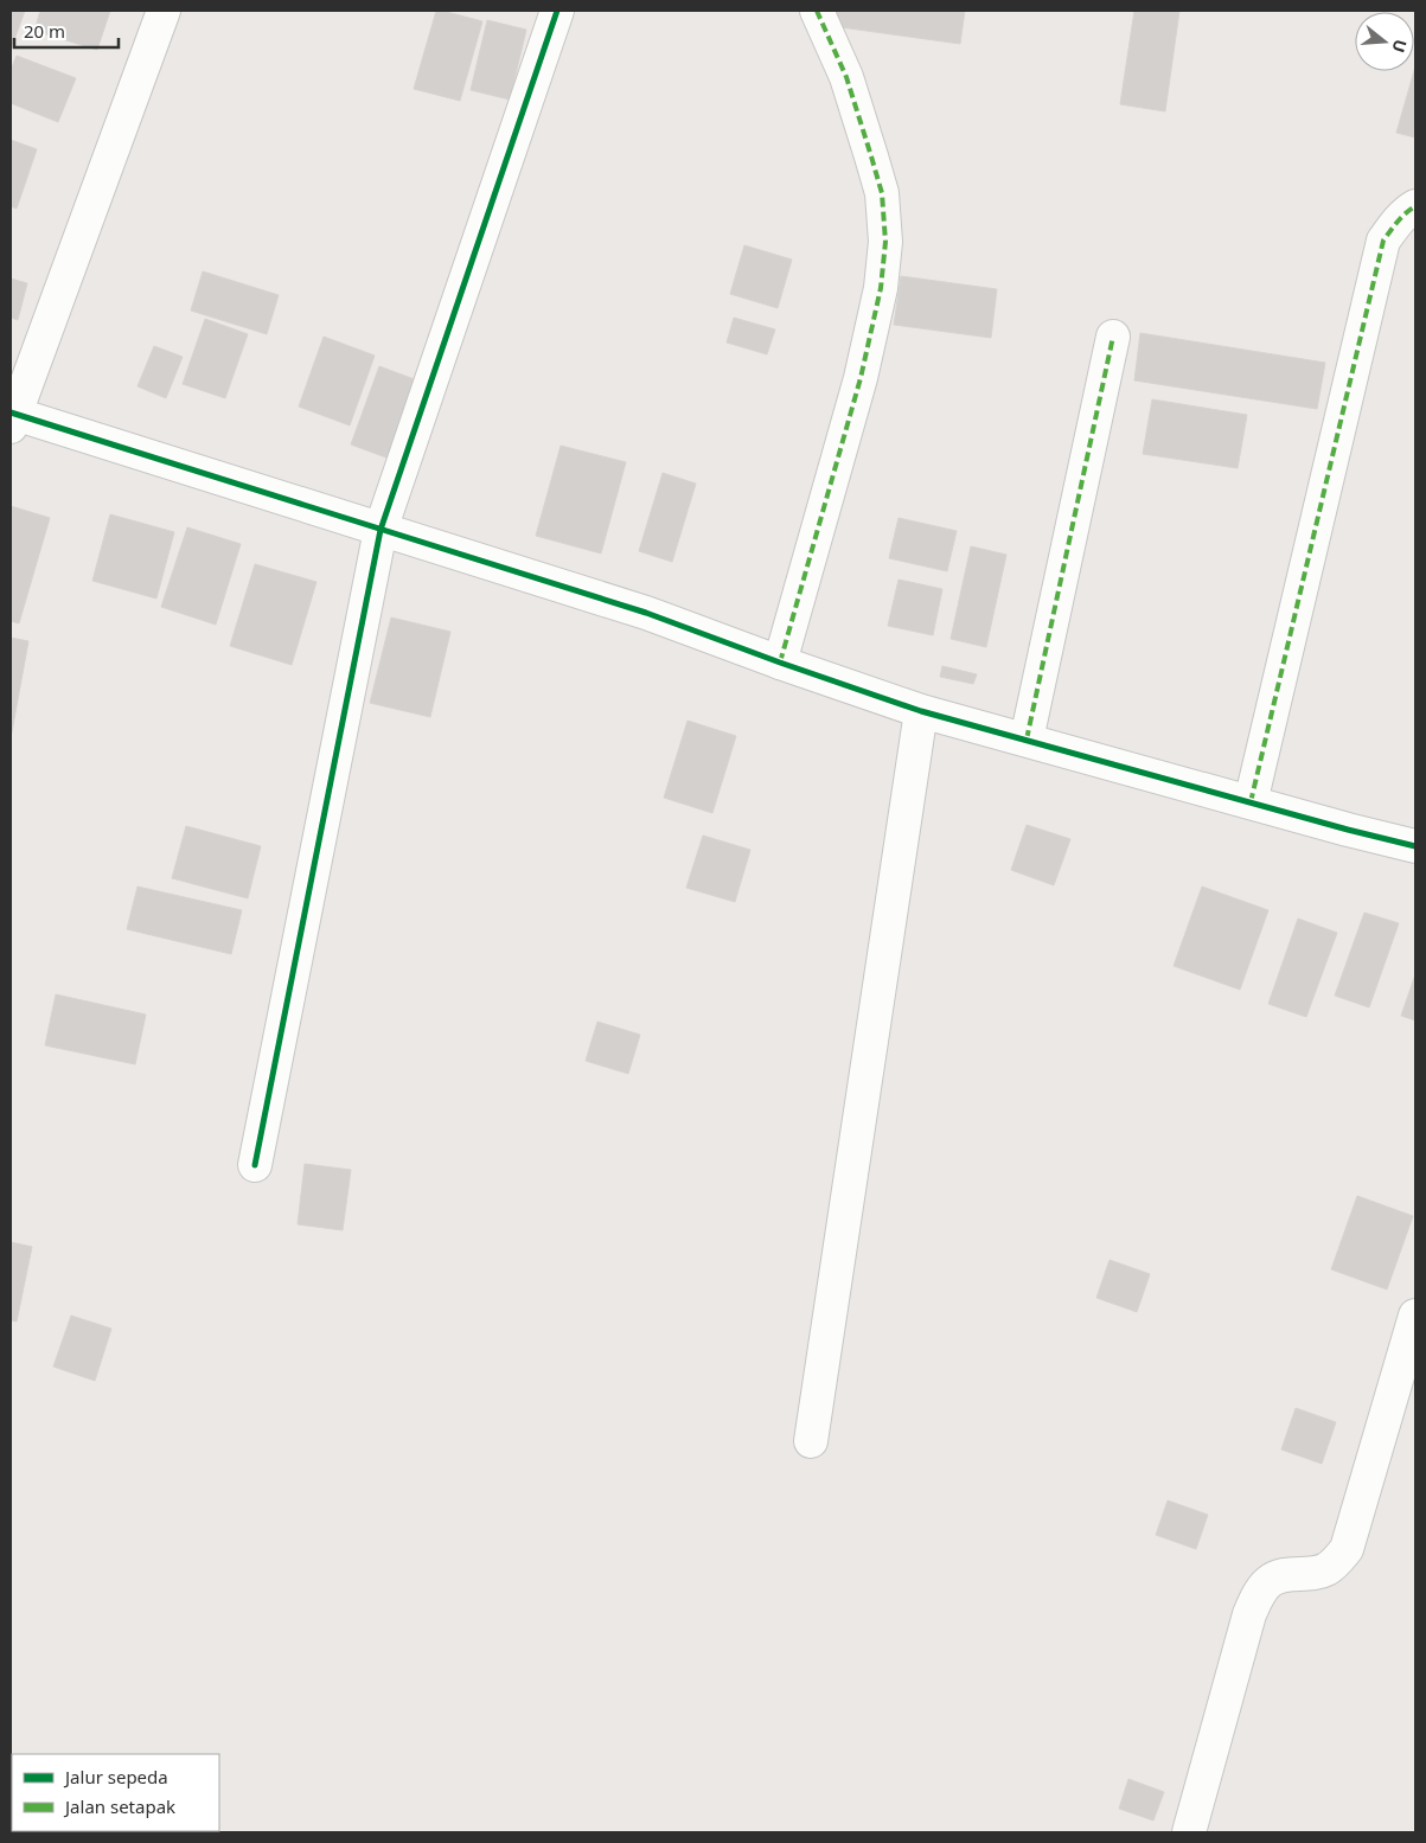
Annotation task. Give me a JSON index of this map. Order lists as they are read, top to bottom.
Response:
{
  "legend": ["Jalur sepeda", "Jalan setapak"],
  "scale_bar": "20 m",
  "north": "right"
}
